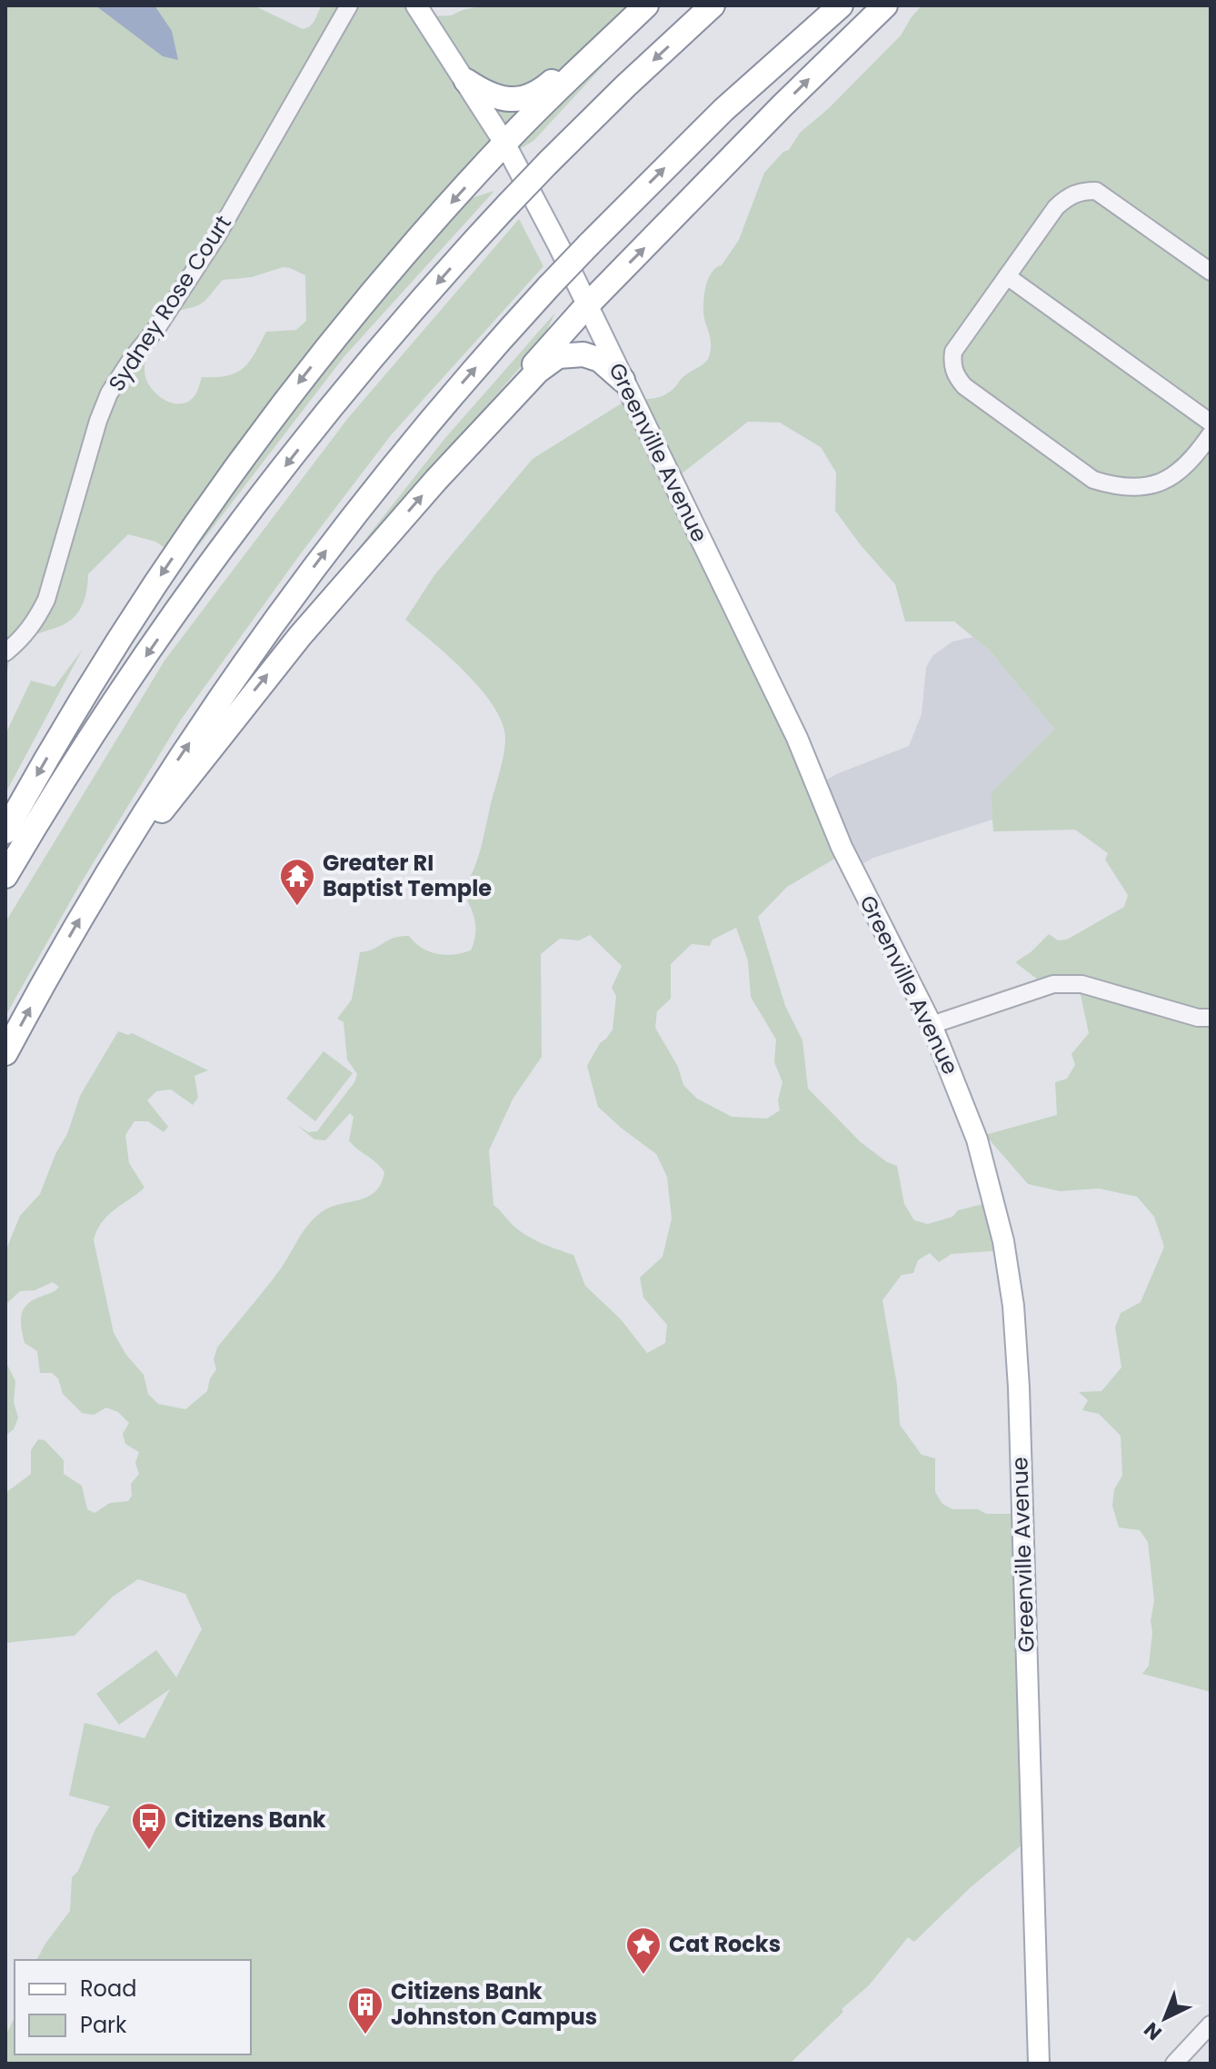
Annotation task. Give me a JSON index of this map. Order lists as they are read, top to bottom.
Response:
{
  "streets": {
    "main road": ["Greenville Avenue"],
    "street": ["Sydney Rose Court"]
  },
  "places": {
    "temple": ["Greater RI Baptist Temple"],
    "bus stop": ["Citizens Bank"],
    "place": ["Cat Rocks"],
    "building": ["Citizens Bank Johnston Campus"]
  },
  "legend": ["Road", "Park"],
  "north": "bottom left"
}
